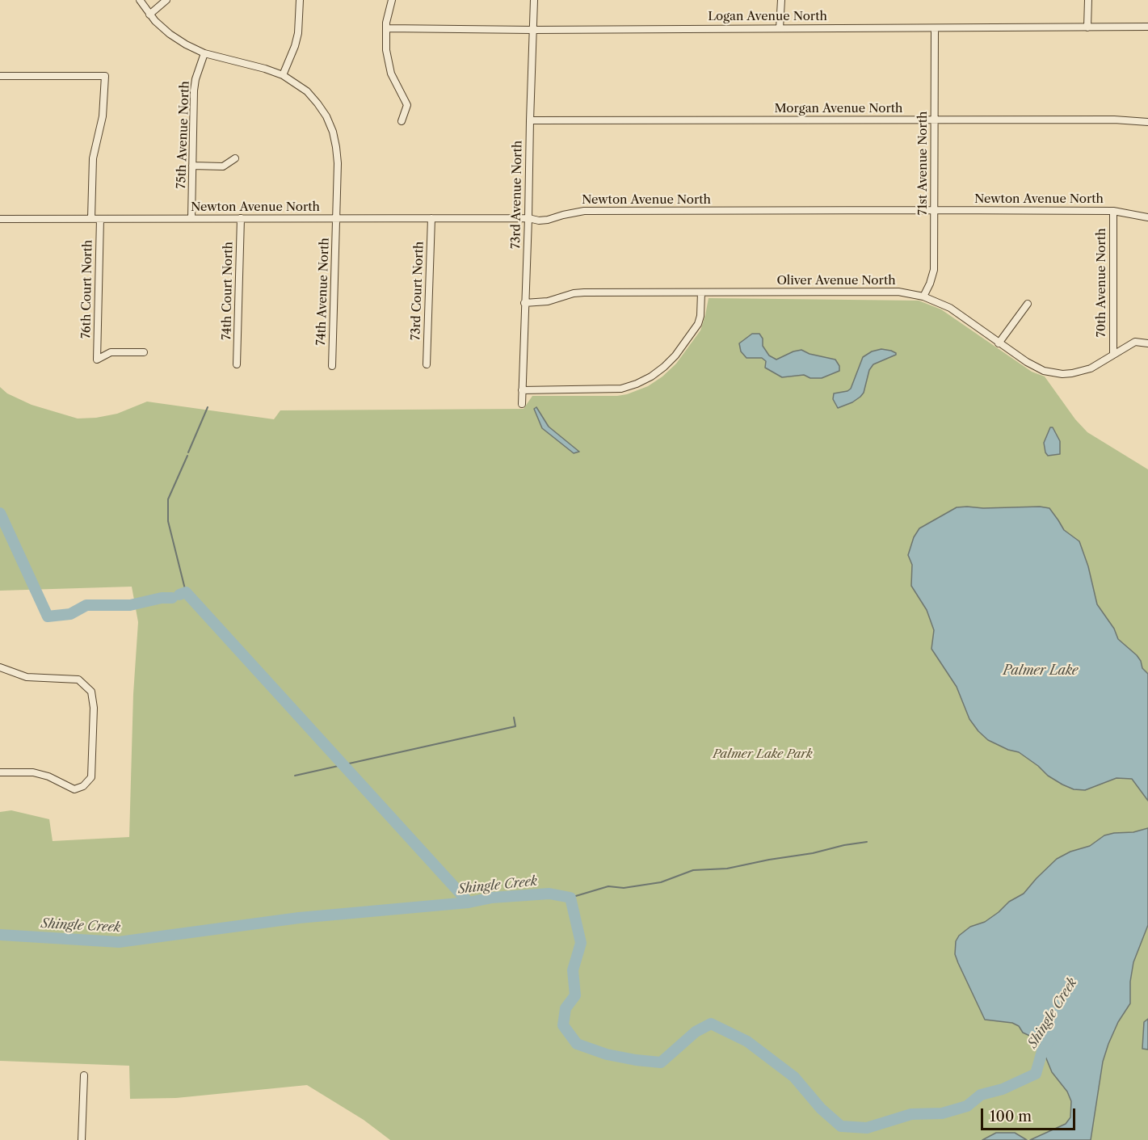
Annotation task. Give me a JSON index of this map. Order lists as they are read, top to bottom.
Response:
{
  "streets": {
    "street": [
      "Logan Avenue North",
      "Morgan Avenue North",
      "75th Avenue North",
      "71st Avenue North",
      "73rd Avenue North",
      "Newton Avenue North",
      "Oliver Avenue North",
      "70th Avenue North",
      "76th Court North",
      "74th Court North",
      "73rd Court North",
      "74th Avenue North"
    ]
  },
  "crossings": [
    ["Logan Avenue North", "71st Avenue North"],
    ["Logan Avenue North", "73rd Avenue North"],
    ["Morgan Avenue North", "71st Avenue North"],
    ["Morgan Avenue North", "73rd Avenue North"],
    ["75th Avenue North", "Newton Avenue North"],
    ["75th Avenue North", "74th Avenue North"],
    ["71st Avenue North", "Newton Avenue North"],
    ["71st Avenue North", "Oliver Avenue North"],
    ["73rd Avenue North", "Newton Avenue North"],
    ["73rd Avenue North", "Oliver Avenue North"],
    ["Newton Avenue North", "70th Avenue North"],
    ["Newton Avenue North", "76th Court North"],
    ["Newton Avenue North", "74th Court North"],
    ["Newton Avenue North", "73rd Court North"],
    ["Newton Avenue North", "74th Avenue North"],
    ["Oliver Avenue North", "70th Avenue North"]
  ],
  "water": ["Palmer Lake", "Shingle Creek"],
  "parks": ["Palmer Lake Park"],
  "scale_bar": "100 m"
}
